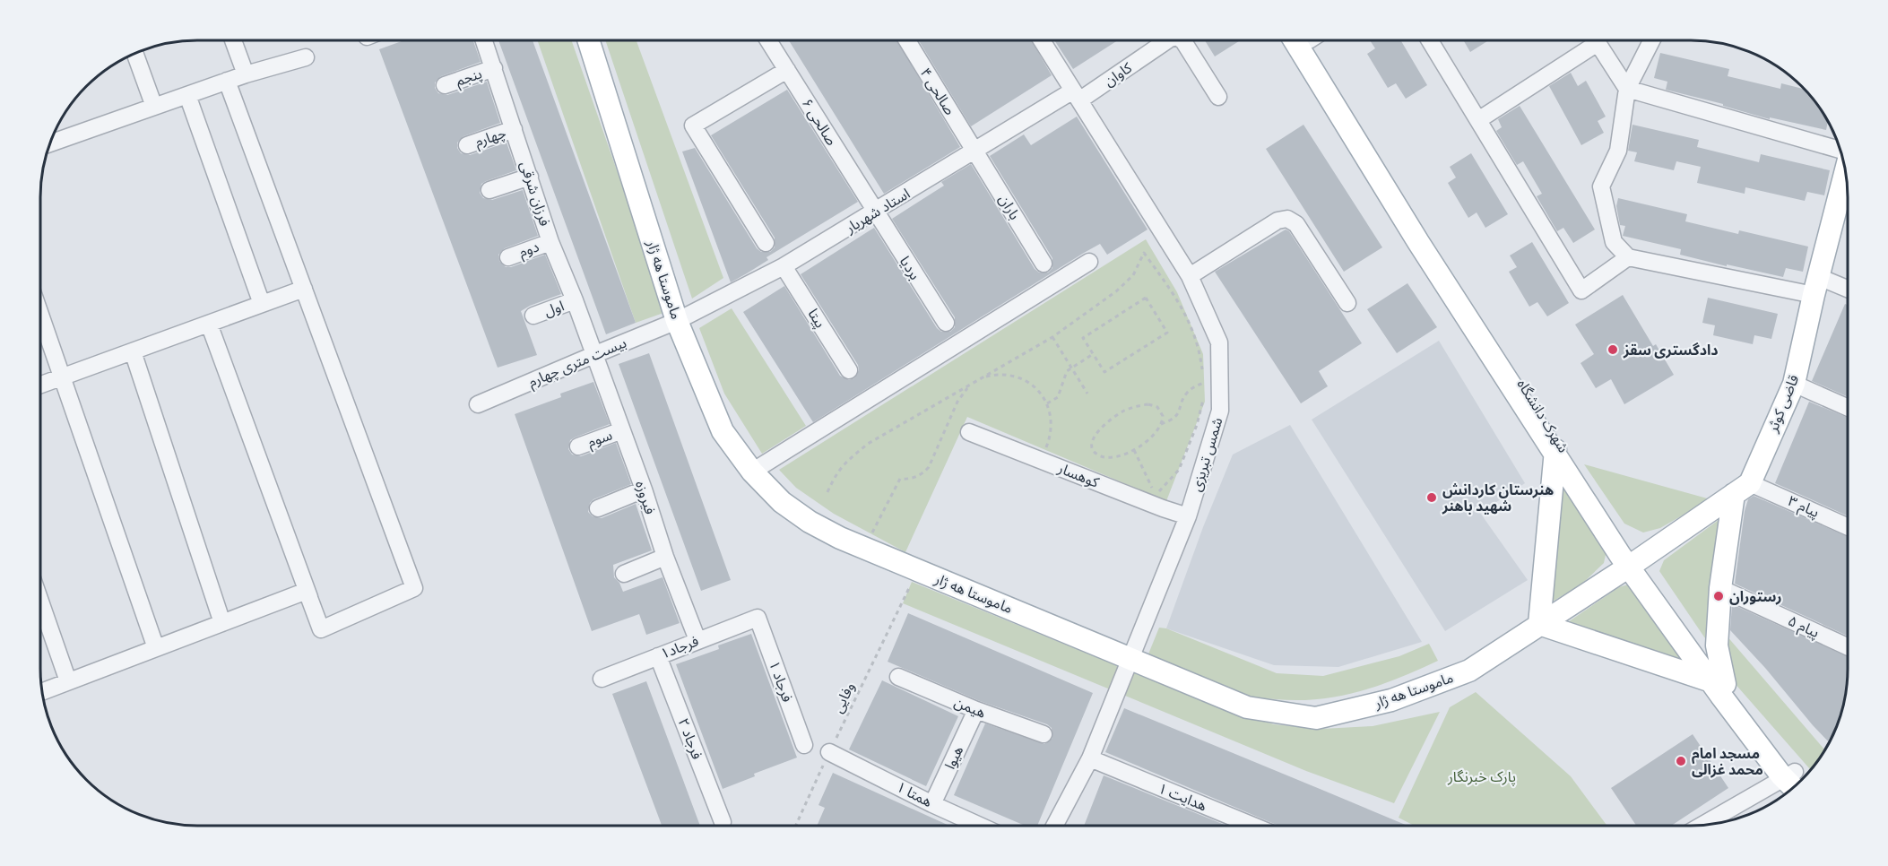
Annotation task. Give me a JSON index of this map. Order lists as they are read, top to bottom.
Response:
{
  "streets": {
    "main road": ["ماموستا هه ژار", "قاضی کوثر", "شهرک دانشگاه"],
    "street": [
      "کاوان",
      "پنجم",
      "صالحی ۴",
      "صالحی ۶",
      "چهارم",
      "فرزان شرقی",
      "باران",
      "استاد شهریار",
      "دوم",
      "بردیا",
      "اول",
      "پیتا",
      "بیست متری چهارم",
      "سوم",
      "شمس تبریزی",
      "کوهسار",
      "فیروزه",
      "پیام ۳",
      "پیام ۵",
      "فرجاد۱",
      "فرجاد ۱",
      "هیمن",
      "فرجاد ۲",
      "هیوا",
      "همتا ۱",
      "هدایت ۱"
    ],
    "path": ["وفایی"]
  },
  "crossings": [
    ["کاوان", "استاد شهریار"],
    ["کاوان", "شمس تبریزی"],
    ["پنجم", "فرزان شرقی"],
    ["صالحی ۴", "باران"],
    ["صالحی ۴", "استاد شهریار"],
    ["صالحی ۶", "استاد شهریار"],
    ["صالحی ۶", "بردیا"],
    ["چهارم", "فرزان شرقی"],
    ["فرزان شرقی", "دوم"],
    ["فرزان شرقی", "اول"],
    ["فرزان شرقی", "بیست متری چهارم"],
    ["فرزان شرقی", "فیروزه"],
    ["باران", "استاد شهریار"],
    ["استاد شهریار", "بردیا"],
    ["استاد شهریار", "ماموستا هه ژار"],
    ["استاد شهریار", "پیتا"],
    ["استاد شهریار", "بیست متری چهارم"],
    ["استاد شهریار", "شمس تبریزی"],
    ["ماموستا هه ژار", "بیست متری چهارم"],
    ["ماموستا هه ژار", "شهرک دانشگاه"],
    ["ماموستا هه ژار", "شمس تبریزی"],
    ["ماموستا هه ژار", "وفایی"],
    ["بیست متری چهارم", "فیروزه"],
    ["قاضی کوثر", "شهرک دانشگاه"],
    ["قاضی کوثر", "پیام ۳"],
    ["قاضی کوثر", "پیام ۵"],
    ["سوم", "فیروزه"],
    ["شمس تبریزی", "کوهسار"],
    ["شمس تبریزی", "هدایت ۱"],
    ["فیروزه", "فرجاد۱"],
    ["فرجاد۱", "فرجاد ۱"],
    ["فرجاد۱", "فرجاد ۲"],
    ["وفایی", "همتا ۱"],
    ["هیمن", "هیوا"],
    ["هیوا", "همتا ۱"]
  ],
  "parks": ["پارک خبرنگار"],
  "places": [
    "دادگستری سقز",
    "هنرستان کاردانش شهید باهنر",
    "رستوران",
    "مسجد امام محمد غزالی"
  ]
}
